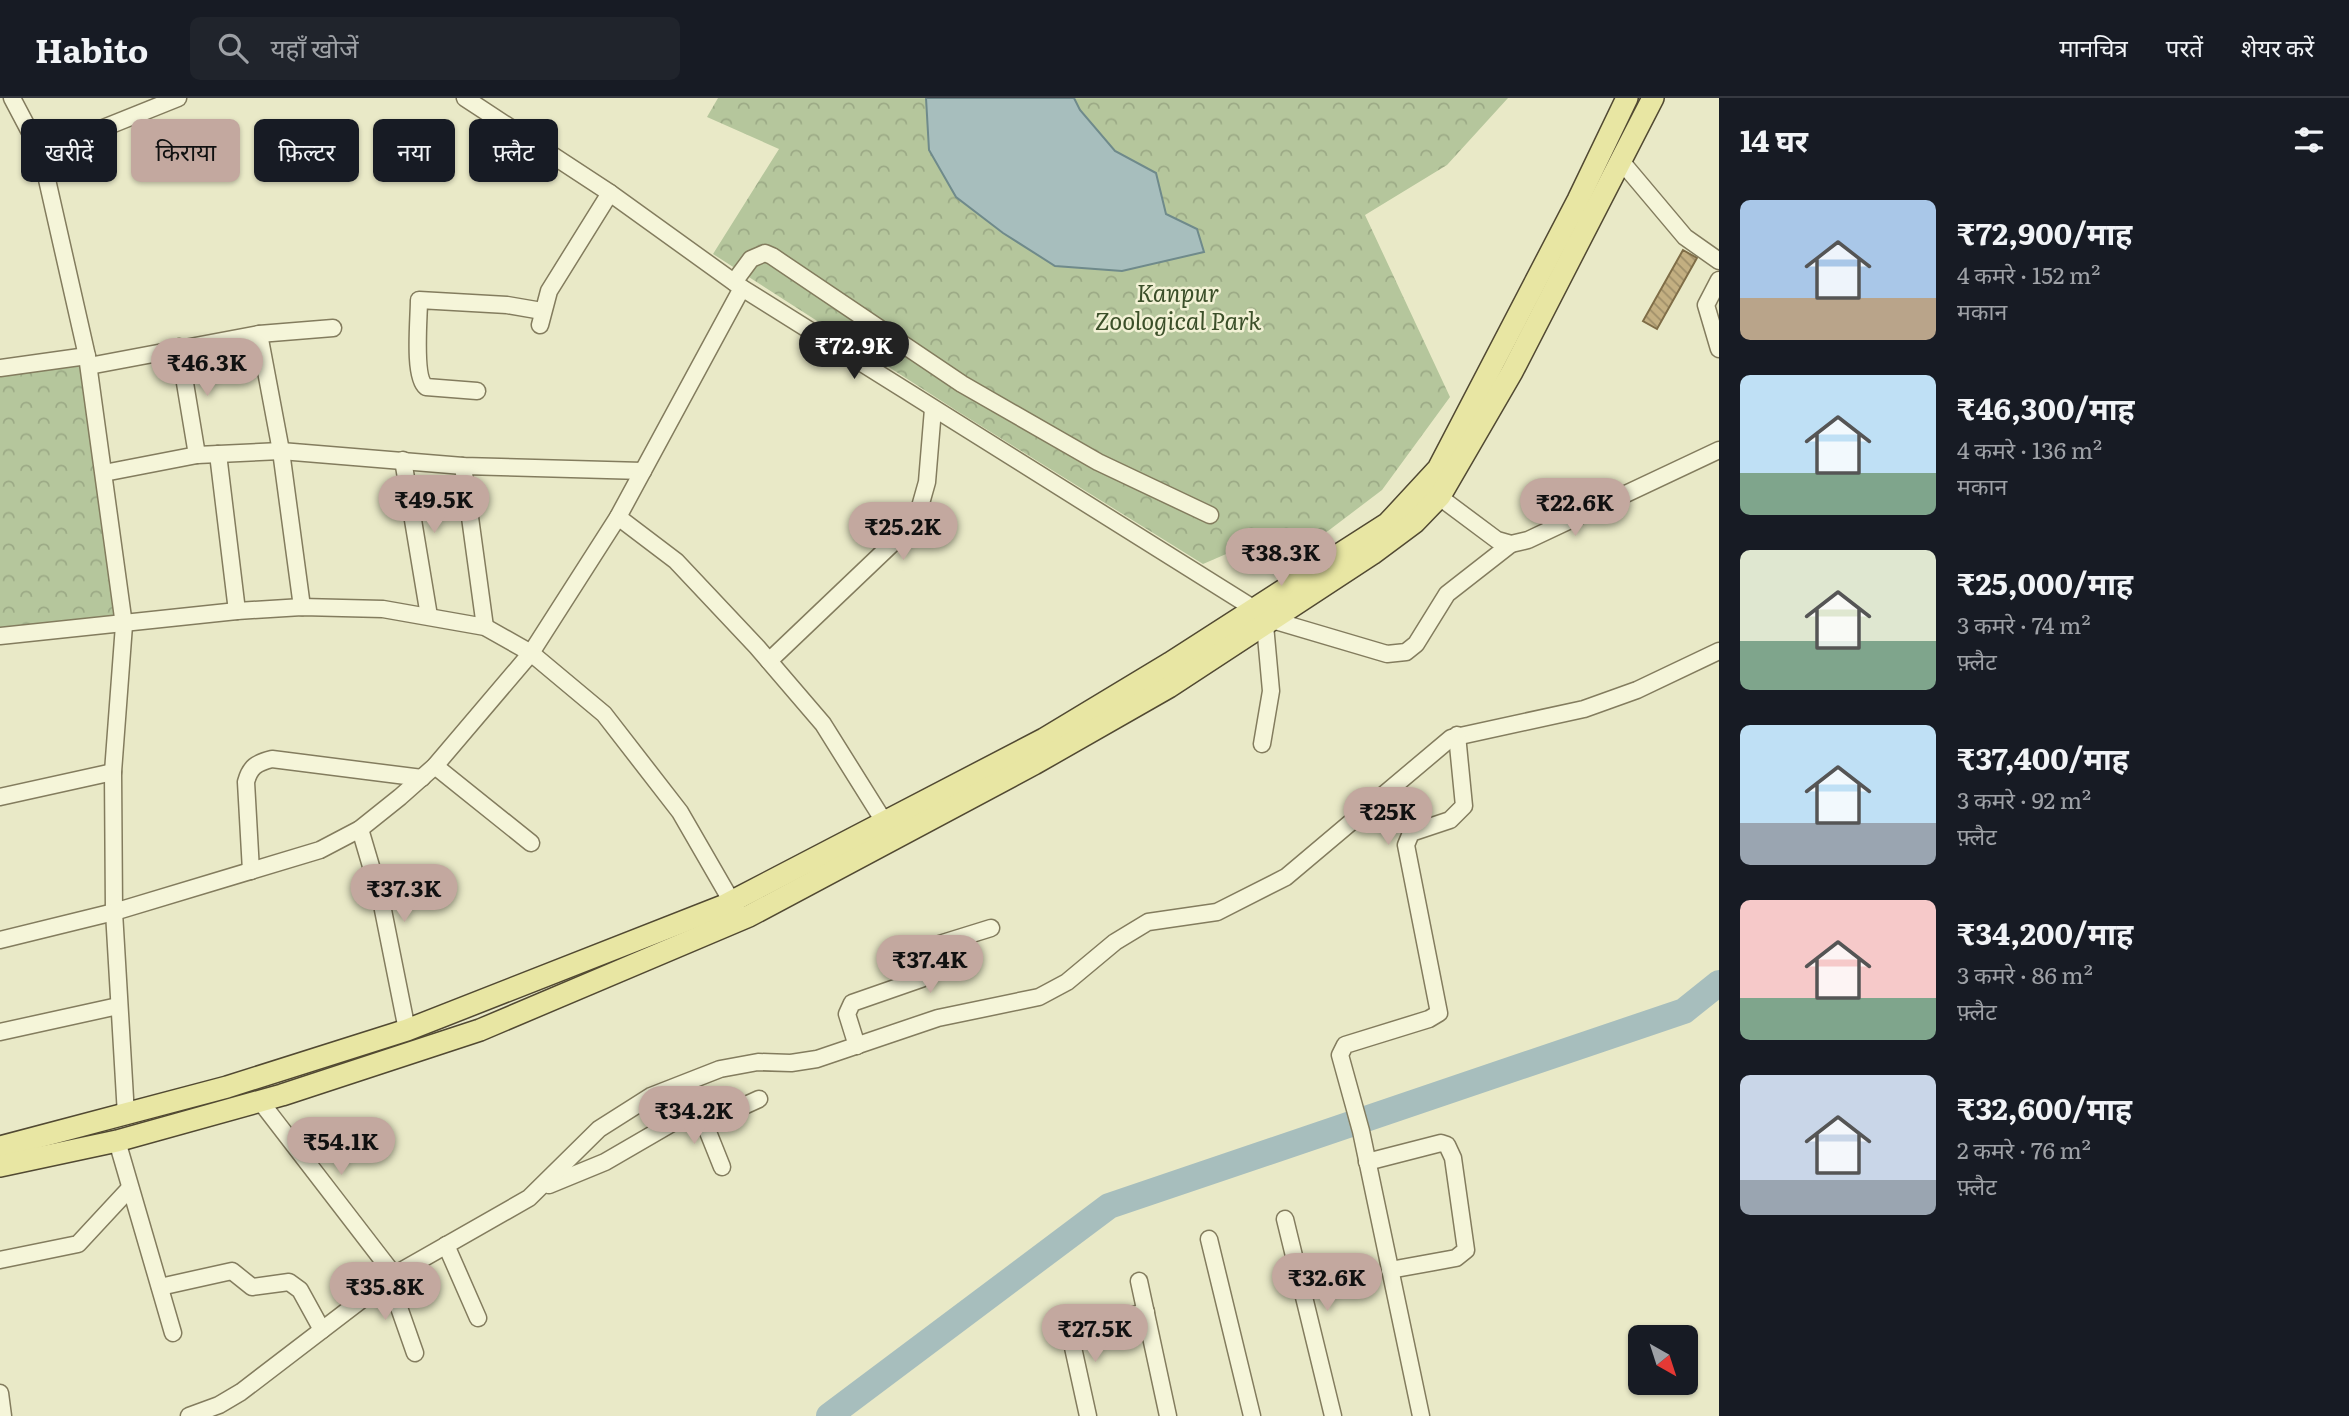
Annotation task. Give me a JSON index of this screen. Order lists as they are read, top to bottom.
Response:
{
  "parks": ["Kanpur Zoological Park"],
  "north": "bottom right",
  "page": {
    "header": "Habito",
    "search": "यहाँ खोजें",
    "nav": ["मानचित्र", "परतें", "शेयर करें"],
    "heading": "14 घर",
    "chip": [
      "खरीदें",
      "किराया",
      "फ़िल्टर",
      "नया",
      "फ़्लैट"
    ],
    "list": [
      {
        "name": "₹72,900/माह",
        "note": "4 कमरे · 152 m² · मकान"
      },
      {
        "name": "₹46,300/माह",
        "note": "4 कमरे · 136 m² · मकान"
      },
      {
        "name": "₹25,000/माह",
        "note": "3 कमरे · 74 m² · फ़्लैट"
      },
      {
        "name": "₹37,400/माह",
        "note": "3 कमरे · 92 m² · फ़्लैट"
      },
      {
        "name": "₹34,200/माह",
        "note": "3 कमरे · 86 m² · फ़्लैट"
      },
      {
        "name": "₹32,600/माह",
        "note": "2 कमरे · 76 m² · फ़्लैट"
      }
    ],
    "price": [
      "₹72.9K",
      "₹46.3K",
      "₹49.5K",
      "₹22.6K",
      "₹25.2K",
      "₹38.3K",
      "₹25K",
      "₹37.3K",
      "₹37.4K",
      "₹34.2K",
      "₹54.1K",
      "₹32.6K",
      "₹35.8K",
      "₹27.5K"
    ]
  }
}
